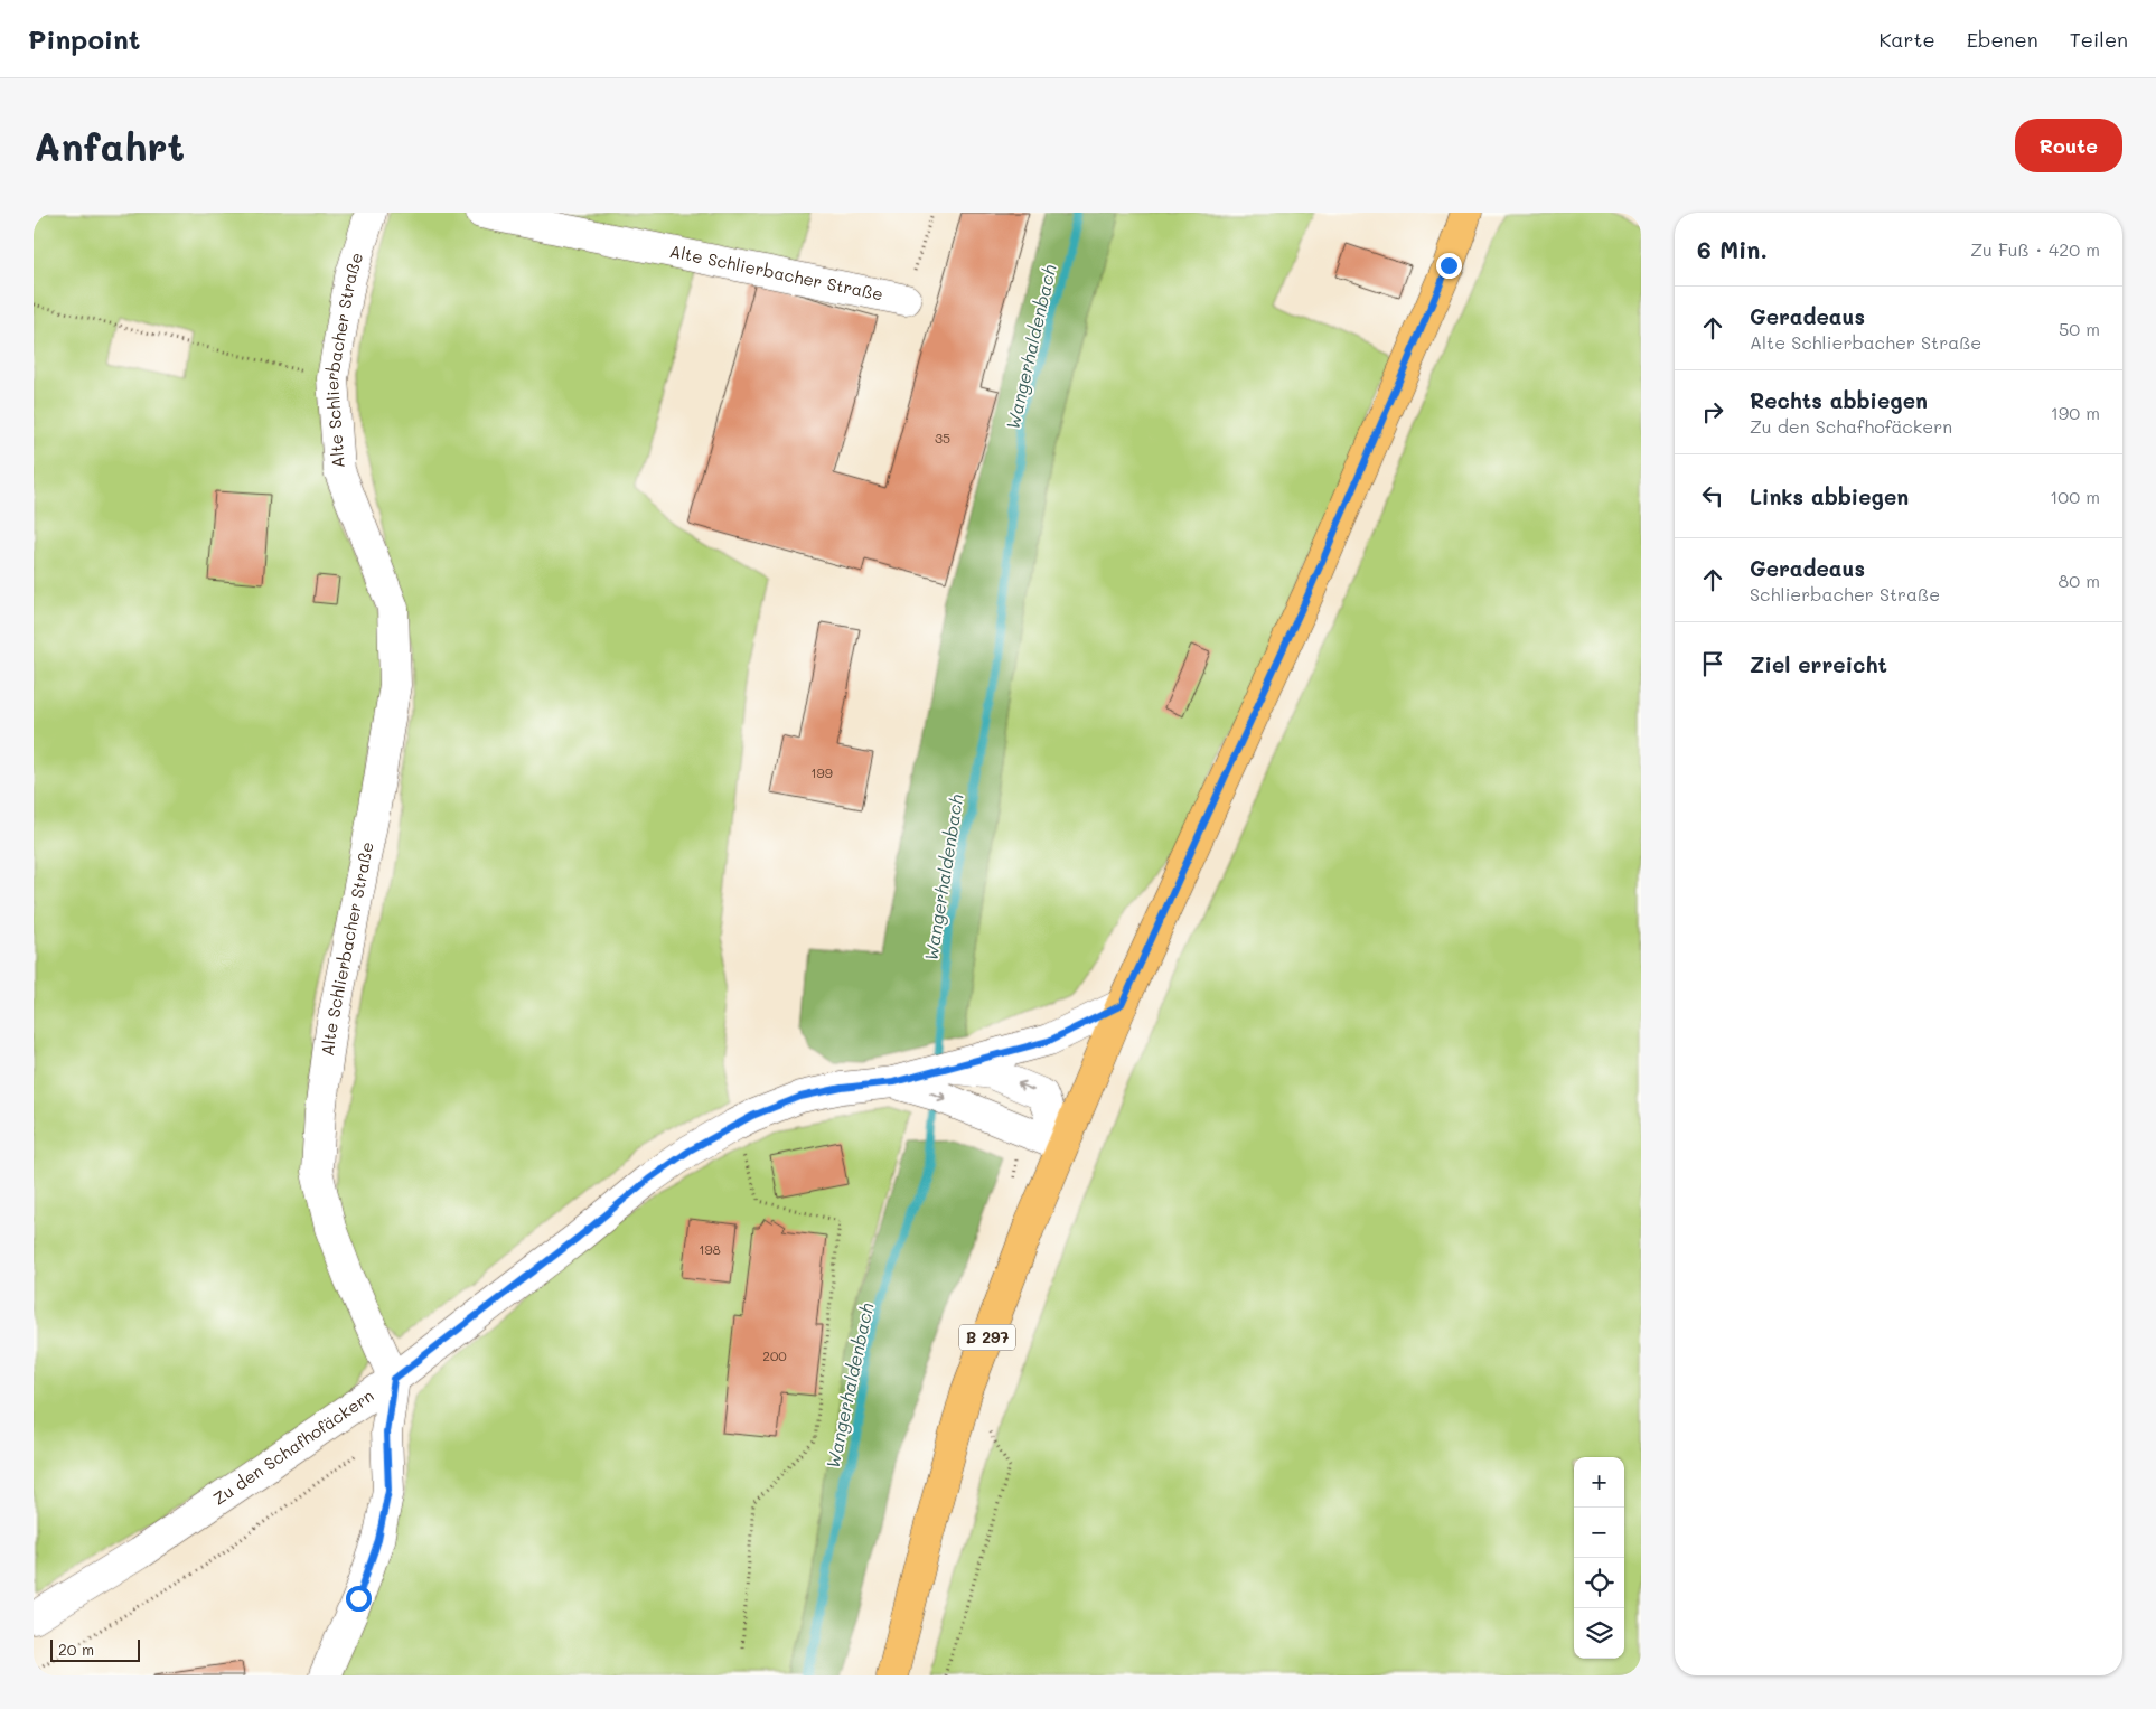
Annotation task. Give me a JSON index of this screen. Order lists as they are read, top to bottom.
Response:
{
  "streets": {
    "main road": ["B 297"],
    "street": ["Alte Schlierbacher Straße", "Zu den Schafhofäckern"]
  },
  "crossings": [
    ["Alte Schlierbacher Straße", "Zu den Schafhofäckern"],
    ["B 297", "Zu den Schafhofäckern"]
  ],
  "water": ["Wangerhaldenbach"],
  "house_numbers": [
    "35",
    "199",
    "198",
    "200"
  ],
  "scale_bar": "20 m",
  "page": {
    "header": "Pinpoint",
    "nav": ["Karte", "Ebenen", "Teilen"],
    "buttons": "Route",
    "title": "Anfahrt",
    "heading": ["6 Min.", "Zu Fuß · 420 m"],
    "list": [
      ["Geradeaus", "Alte Schlierbacher Straße", "50 m"],
      ["Rechts abbiegen", "Zu den Schafhofäckern", "190 m"],
      ["Links abbiegen", "100 m"],
      ["Geradeaus", "Schlierbacher Straße", "80 m"],
      "Ziel erreicht"
    ],
    "map_buttons": ["+", "−"],
    "scale": "20 m"
  }
}
